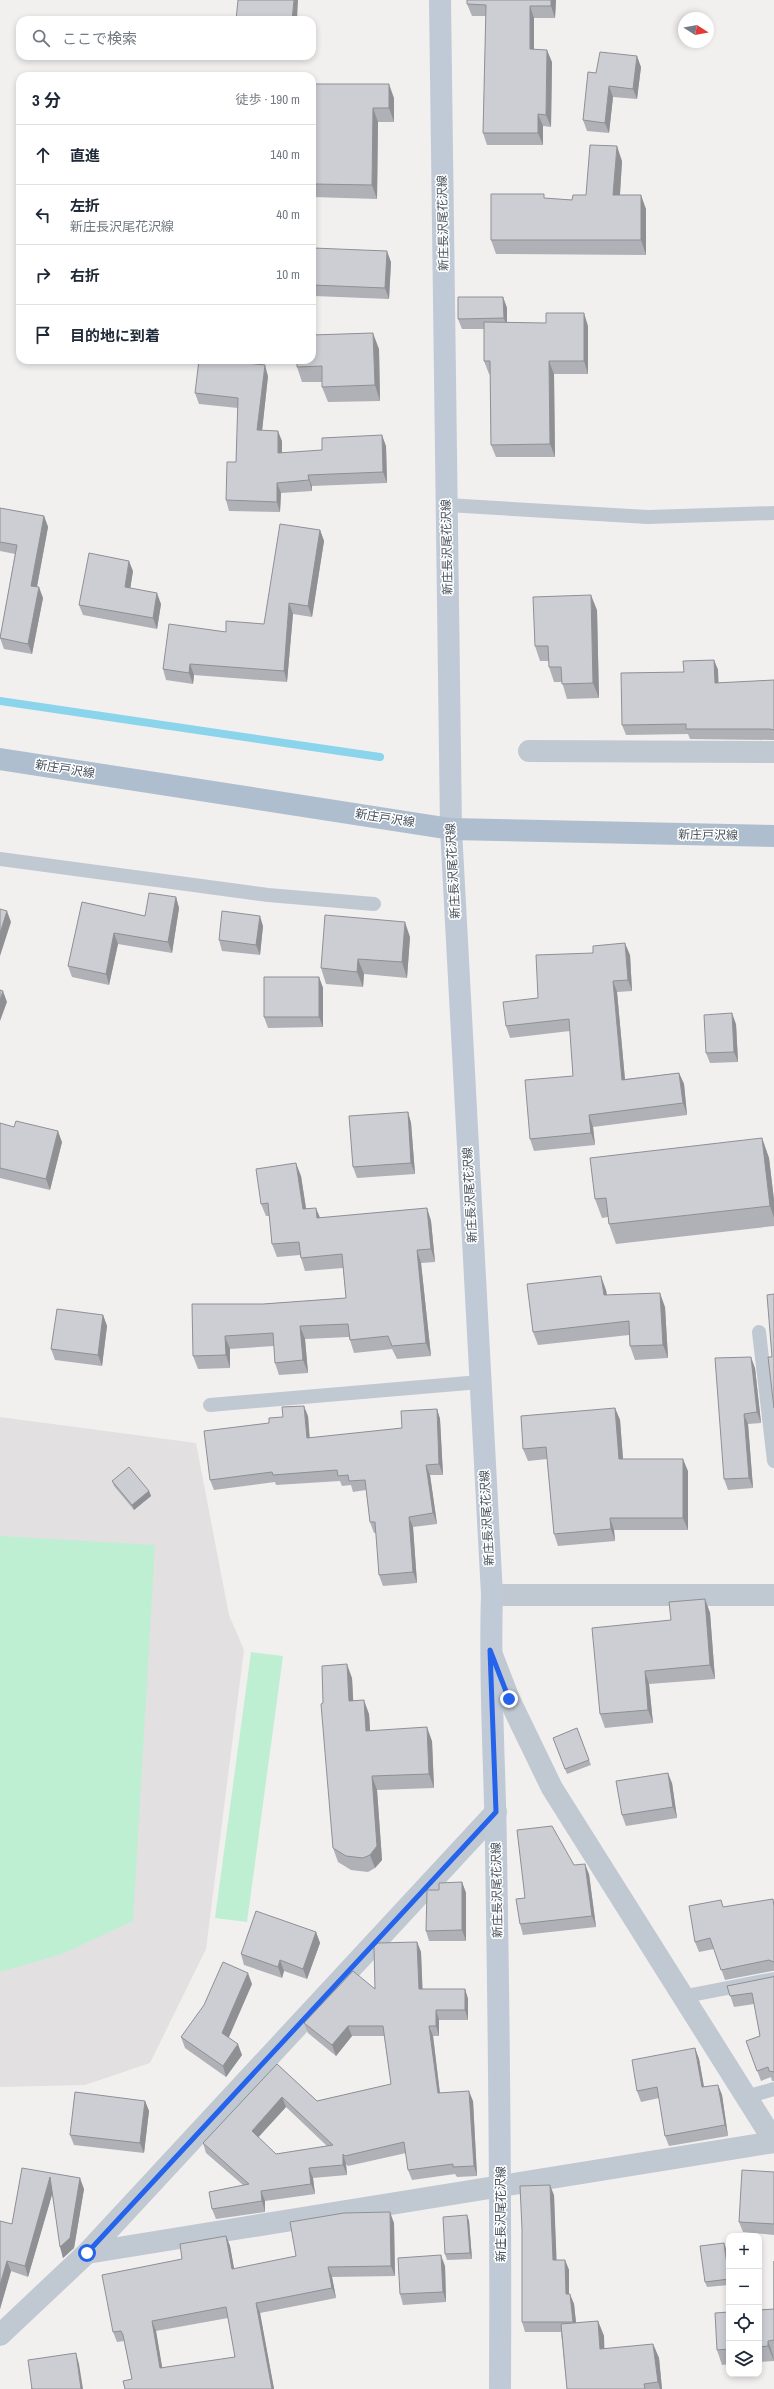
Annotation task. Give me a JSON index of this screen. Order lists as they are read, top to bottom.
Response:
{
  "streets": {
    "main road": ["新庄長沢尾花沢線", "新庄戸沢線"]
  },
  "crossings": [
    ["新庄長沢尾花沢線", "新庄戸沢線"]
  ],
  "north": "right",
  "page": {
    "search": "ここで検索",
    "heading": ["3 分", "徒歩 · 190 m"],
    "list": [
      ["直進", "140 m"],
      ["左折", "新庄長沢尾花沢線", "40 m"],
      ["右折", "10 m"],
      "目的地に到着"
    ],
    "map_buttons": ["+", "−"]
  }
}
